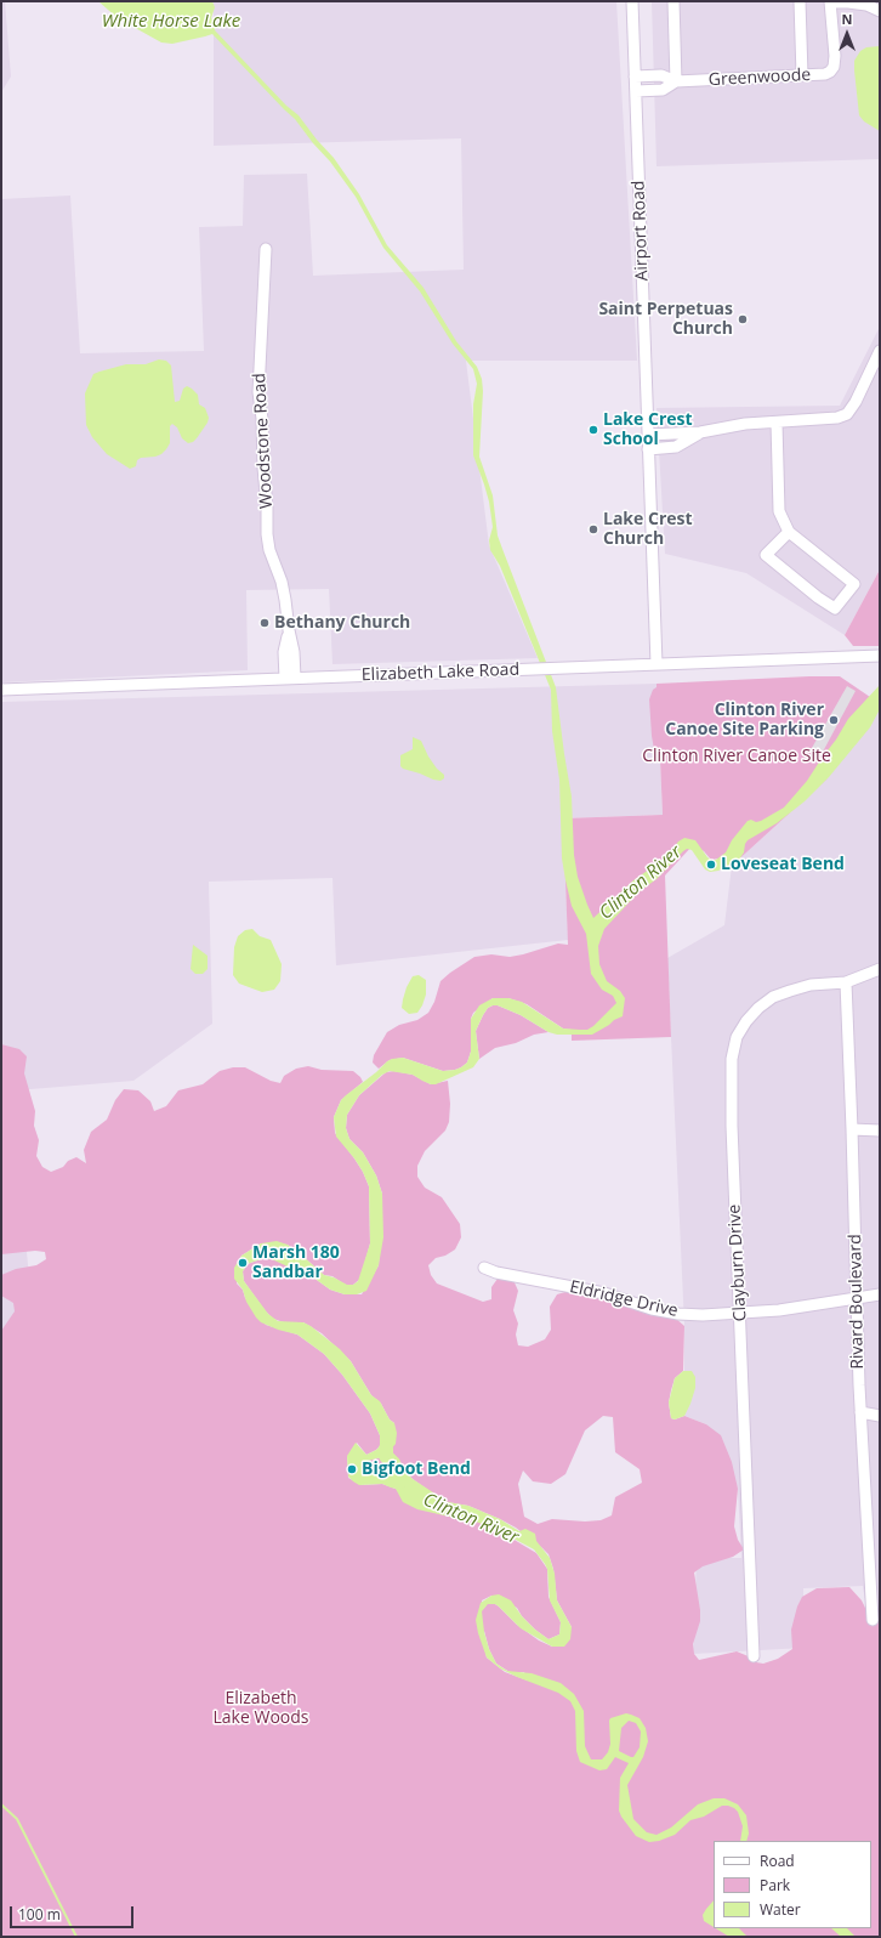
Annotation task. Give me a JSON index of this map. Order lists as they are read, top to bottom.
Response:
{
  "streets": {
    "street": [
      "Greenwoode",
      "Airport Road",
      "Woodstone Road",
      "Elizabeth Lake Road",
      "Clayburn Drive",
      "Eldridge Drive",
      "Rivard Boulevard"
    ]
  },
  "crossings": [
    ["Greenwoode", "Airport Road"],
    ["Airport Road", "Elizabeth Lake Road"],
    ["Woodstone Road", "Elizabeth Lake Road"],
    ["Clayburn Drive", "Eldridge Drive"],
    ["Clayburn Drive", "Rivard Boulevard"],
    ["Eldridge Drive", "Rivard Boulevard"]
  ],
  "water": ["White Horse Lake", "Clinton River"],
  "parks": ["Clinton River Canoe Site", "Elizabeth Lake Woods"],
  "places": [
    "Saint Perpetuas Church",
    "Lake Crest School",
    "Lake Crest Church",
    "Bethany Church",
    "Clinton River Canoe Site Parking",
    "Loveseat Bend",
    "Marsh 180 Sandbar",
    "Bigfoot Bend"
  ],
  "legend": ["Road", "Park", "Water"],
  "scale_bar": "100 m",
  "north": "top"
}
